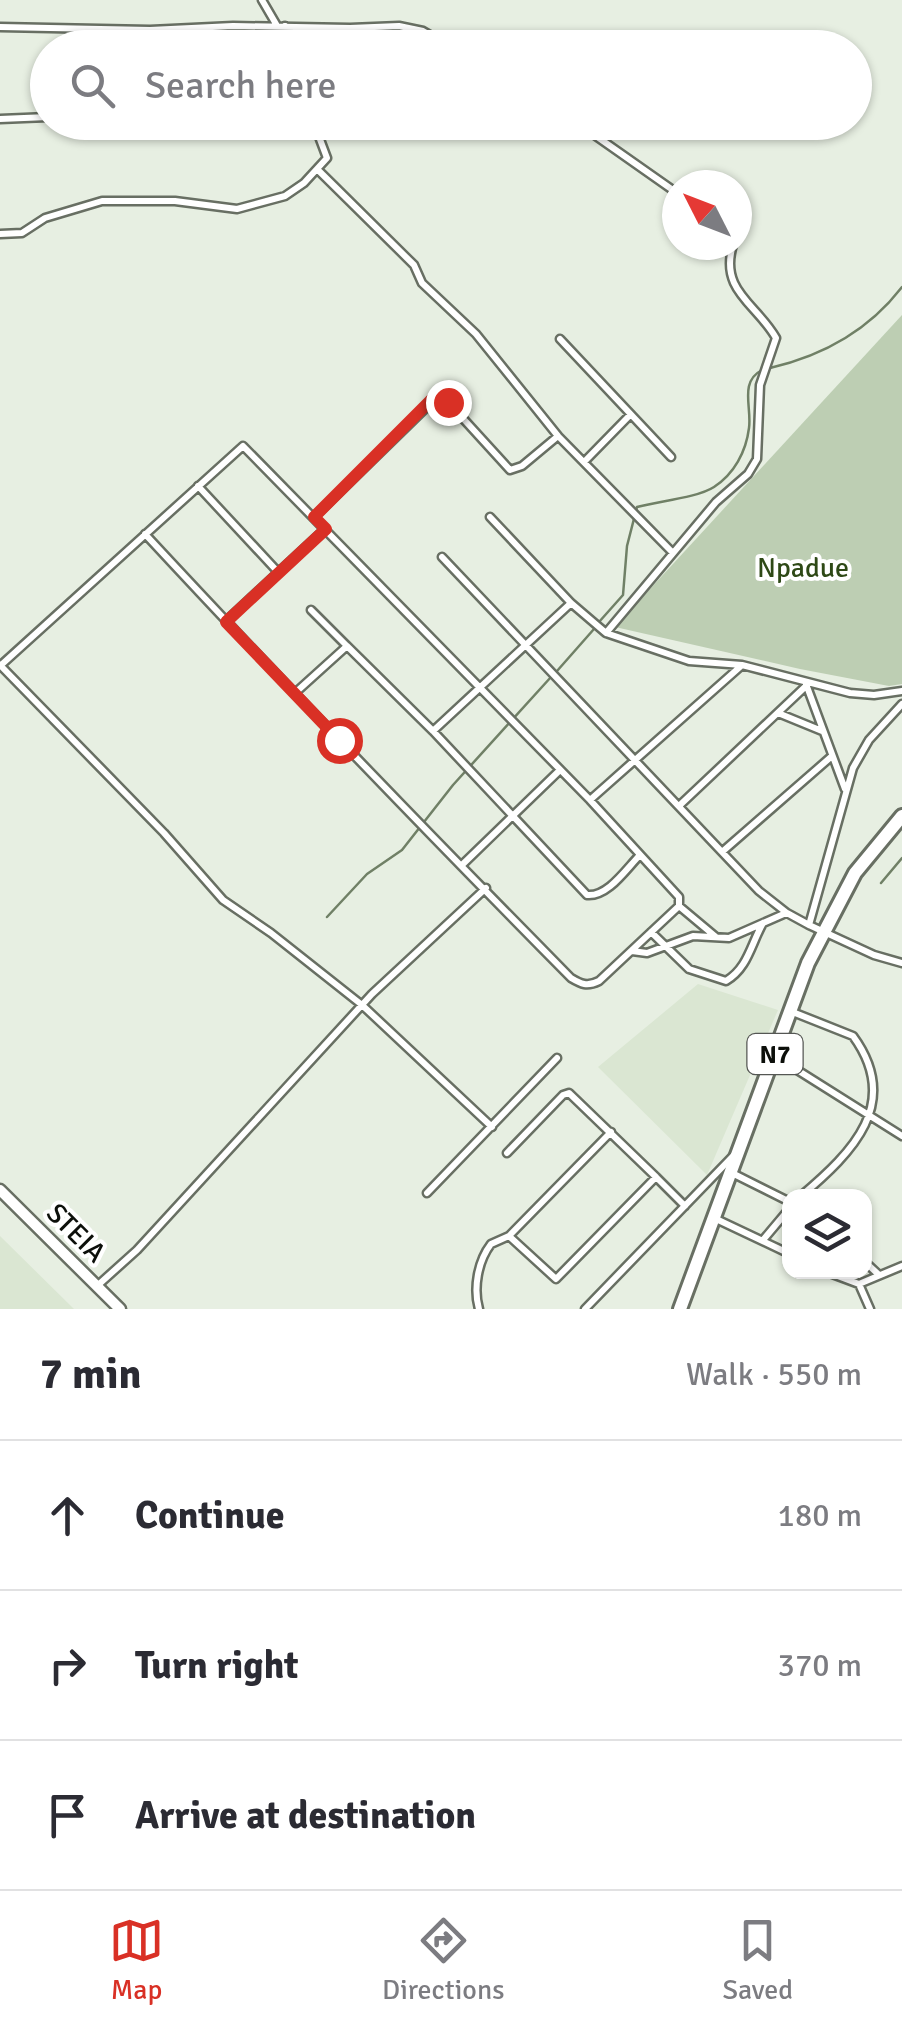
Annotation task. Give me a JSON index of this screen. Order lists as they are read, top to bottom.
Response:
{
  "streets": {
    "highway": ["N7"],
    "main road": ["STEIA"]
  },
  "parks": ["Npadue"],
  "north": "top left",
  "page": {
    "search": "Search here",
    "heading": ["7 min", "Walk · 550 m"],
    "list": [
      ["Continue", "180 m"],
      ["Turn right", "370 m"],
      "Arrive at destination"
    ],
    "nav": ["Map", "Directions", "Saved"]
  }
}
